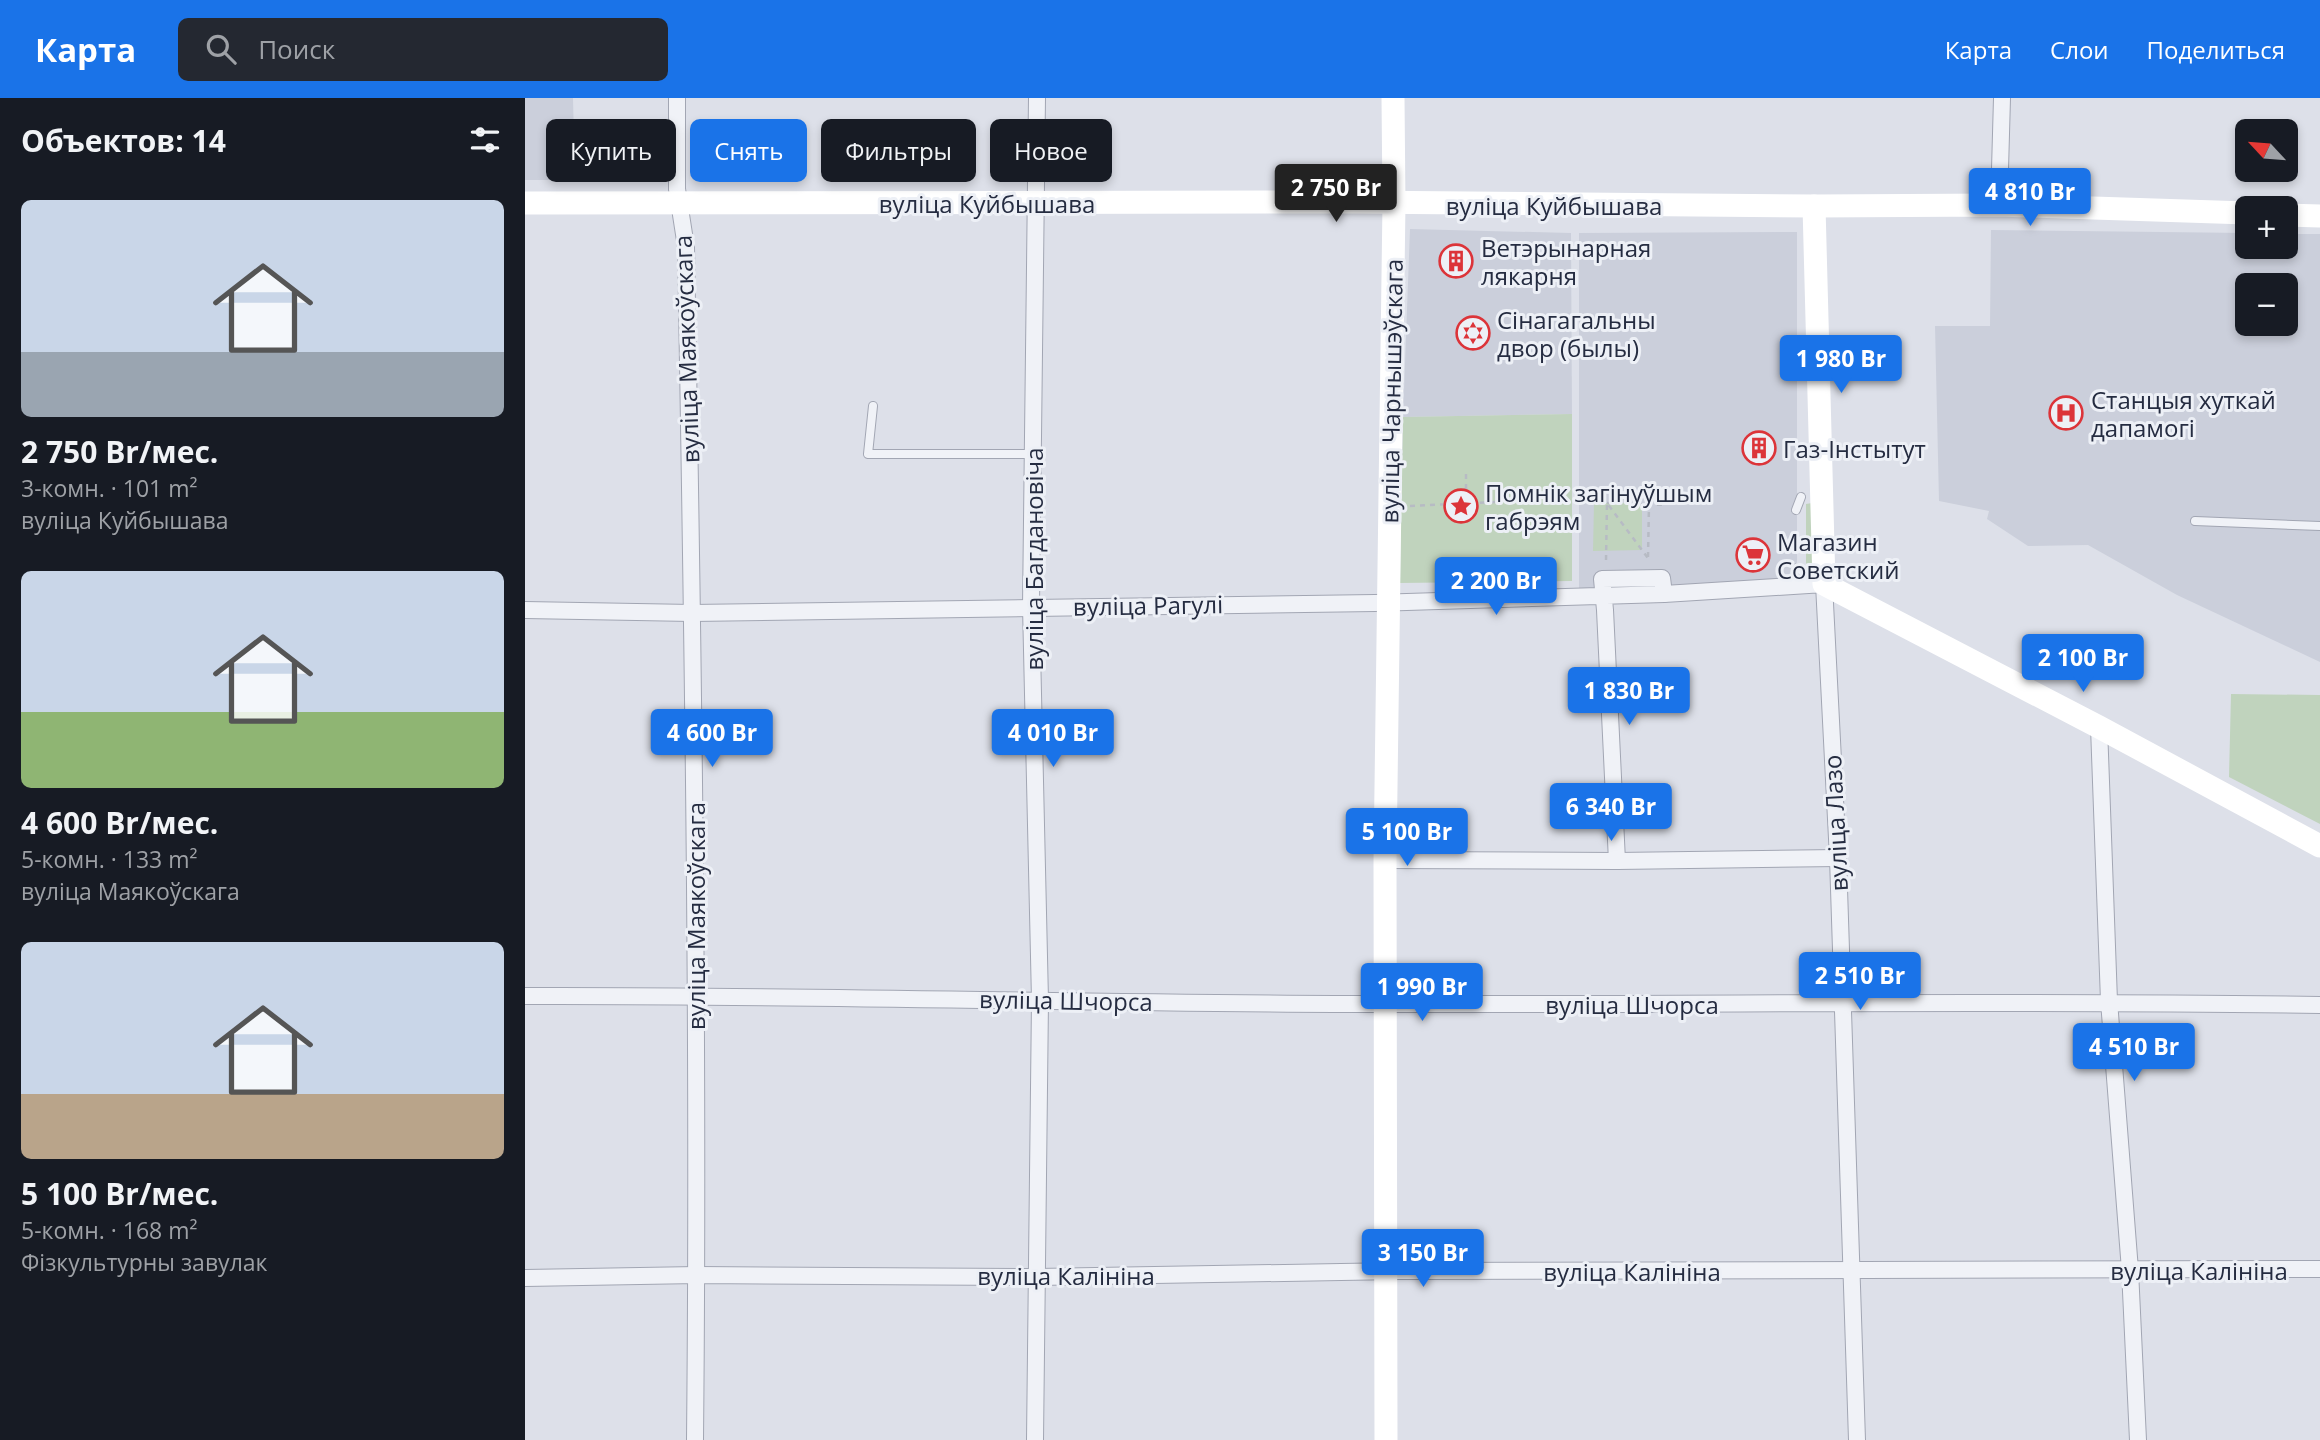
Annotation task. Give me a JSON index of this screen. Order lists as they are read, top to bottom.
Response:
{
  "streets": {
    "street": [
      "вуліца Куйбышава",
      "вуліца Маякоўскага",
      "вуліца Чарнышэўскага",
      "вуліца Багдановіча",
      "вуліца Рагулі",
      "вуліца Лазо",
      "вуліца Шчорса",
      "вуліца Калініна"
    ]
  },
  "crossings": [
    ["вуліца Куйбышава", "вуліца Маякоўскага"],
    ["вуліца Куйбышава", "вуліца Чарнышэўскага"],
    ["вуліца Куйбышава", "вуліца Багдановіча"],
    ["вуліца Куйбышава", "вуліца Лазо"],
    ["вуліца Маякоўскага", "вуліца Рагулі"],
    ["вуліца Маякоўскага", "вуліца Шчорса"],
    ["вуліца Маякоўскага", "вуліца Калініна"],
    ["вуліца Чарнышэўскага", "вуліца Рагулі"],
    ["вуліца Чарнышэўскага", "вуліца Шчорса"],
    ["вуліца Чарнышэўскага", "вуліца Калініна"],
    ["вуліца Багдановіча", "вуліца Рагулі"],
    ["вуліца Багдановіча", "вуліца Шчорса"],
    ["вуліца Багдановіча", "вуліца Калініна"],
    ["вуліца Рагулі", "вуліца Лазо"],
    ["вуліца Лазо", "вуліца Шчорса"],
    ["вуліца Лазо", "вуліца Калініна"]
  ],
  "places": {
    "building": ["Ветэрынарная лякарня", "Газ-Інстытут"],
    "synagogue": ["Сінагагальны двор (былы)"],
    "hospital": ["Станцыя хуткай дапамогі"],
    "place": ["Помнік загінуўшым габрэям"],
    "supermarket": ["Магазин Советский"]
  },
  "north": "top left",
  "page": {
    "header": "Карта",
    "search": "Поиск",
    "nav": ["Карта", "Слои", "Поделиться"],
    "heading": "Объектов: 14",
    "map_buttons": ["+", "−"],
    "chip": [
      "Купить",
      "Снять",
      "Фильтры",
      "Новое"
    ],
    "price": [
      "2 750 Br",
      "4 810 Br",
      "1 980 Br",
      "2 200 Br",
      "2 100 Br",
      "1 830 Br",
      "4 600 Br",
      "4 010 Br",
      "6 340 Br",
      "5 100 Br",
      "2 510 Br",
      "1 990 Br",
      "4 510 Br",
      "3 150 Br"
    ],
    "list": [
      {
        "name": "2 750 Br/мес.",
        "note": "3-комн. · 101 m² · вуліца Куйбышава"
      },
      {
        "name": "4 600 Br/мес.",
        "note": "5-комн. · 133 m² · вуліца Маякоўскага"
      },
      {
        "name": "5 100 Br/мес.",
        "note": "5-комн. · 168 m² · Фізкультурны завулак"
      }
    ]
  }
}
